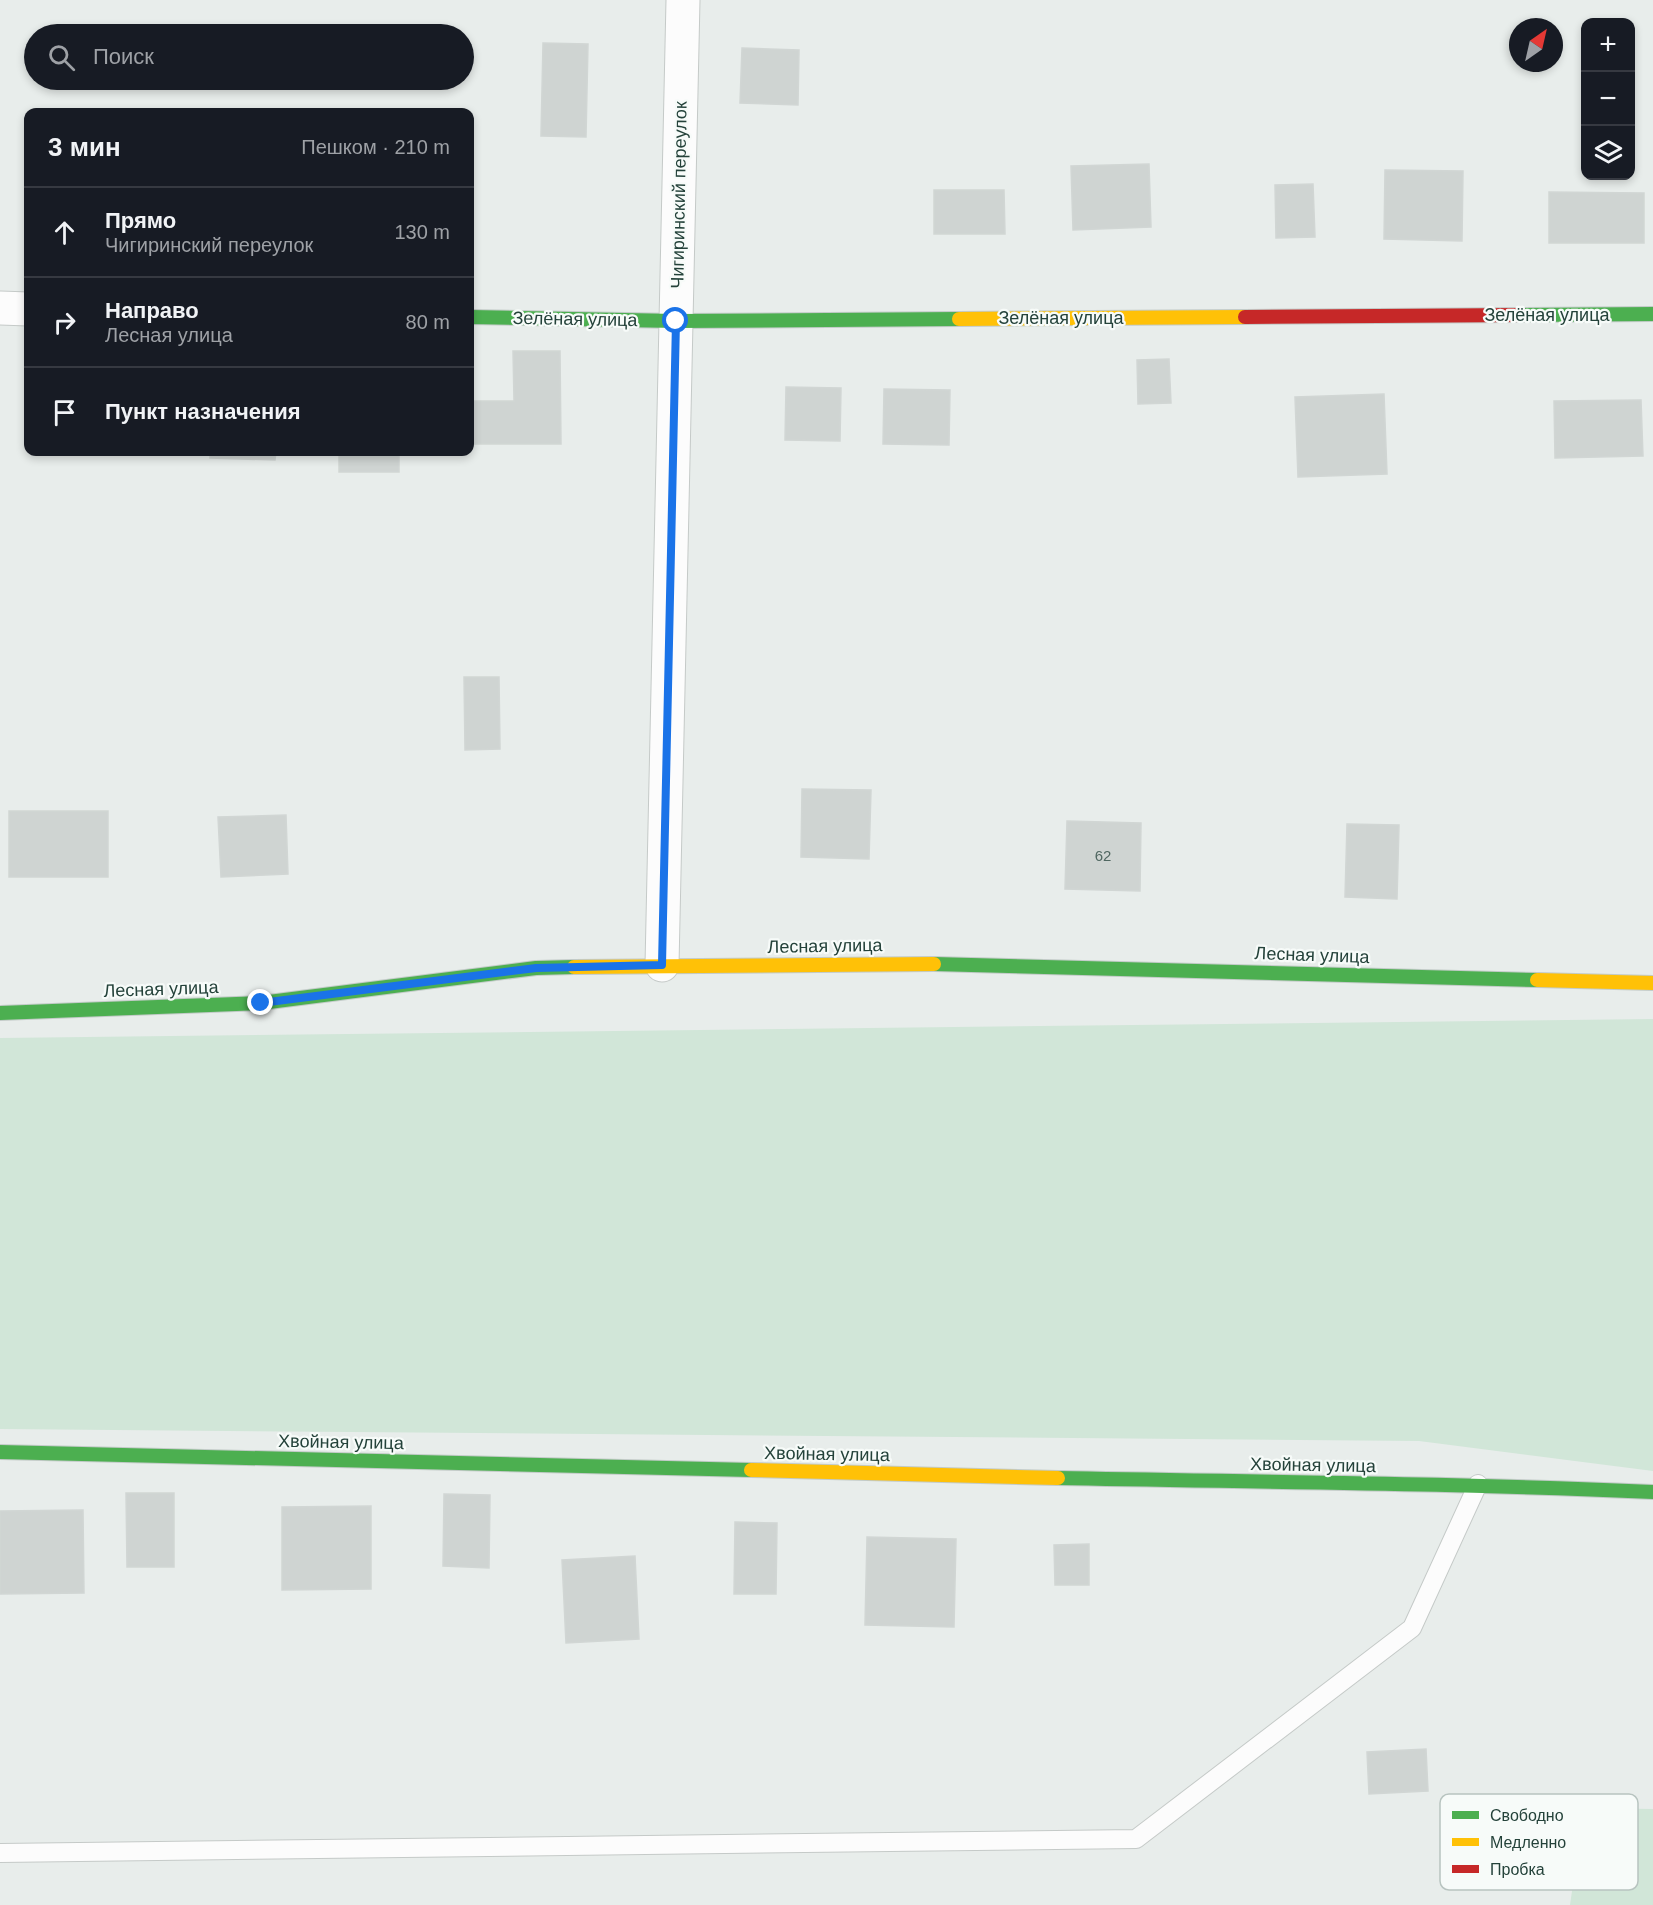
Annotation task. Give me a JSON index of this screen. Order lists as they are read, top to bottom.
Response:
{
  "streets": {
    "street": [
      "Чигиринский переулок",
      "Зелёная улица",
      "Лесная улица",
      "Хвойная улица"
    ]
  },
  "crossings": [
    ["Чигиринский переулок", "Зелёная улица"],
    ["Чигиринский переулок", "Лесная улица"]
  ],
  "house_numbers": ["62"],
  "legend": ["Свободно", "Медленно", "Пробка"],
  "north": "top right",
  "page": {
    "map_buttons": ["+", "−"],
    "search": "Поиск",
    "heading": ["3 мин", "Пешком · 210 m"],
    "list": [
      ["Прямо", "Чигиринский переулок", "130 m"],
      ["Направо", "Лесная улица", "80 m"],
      "Пункт назначения"
    ]
  }
}
